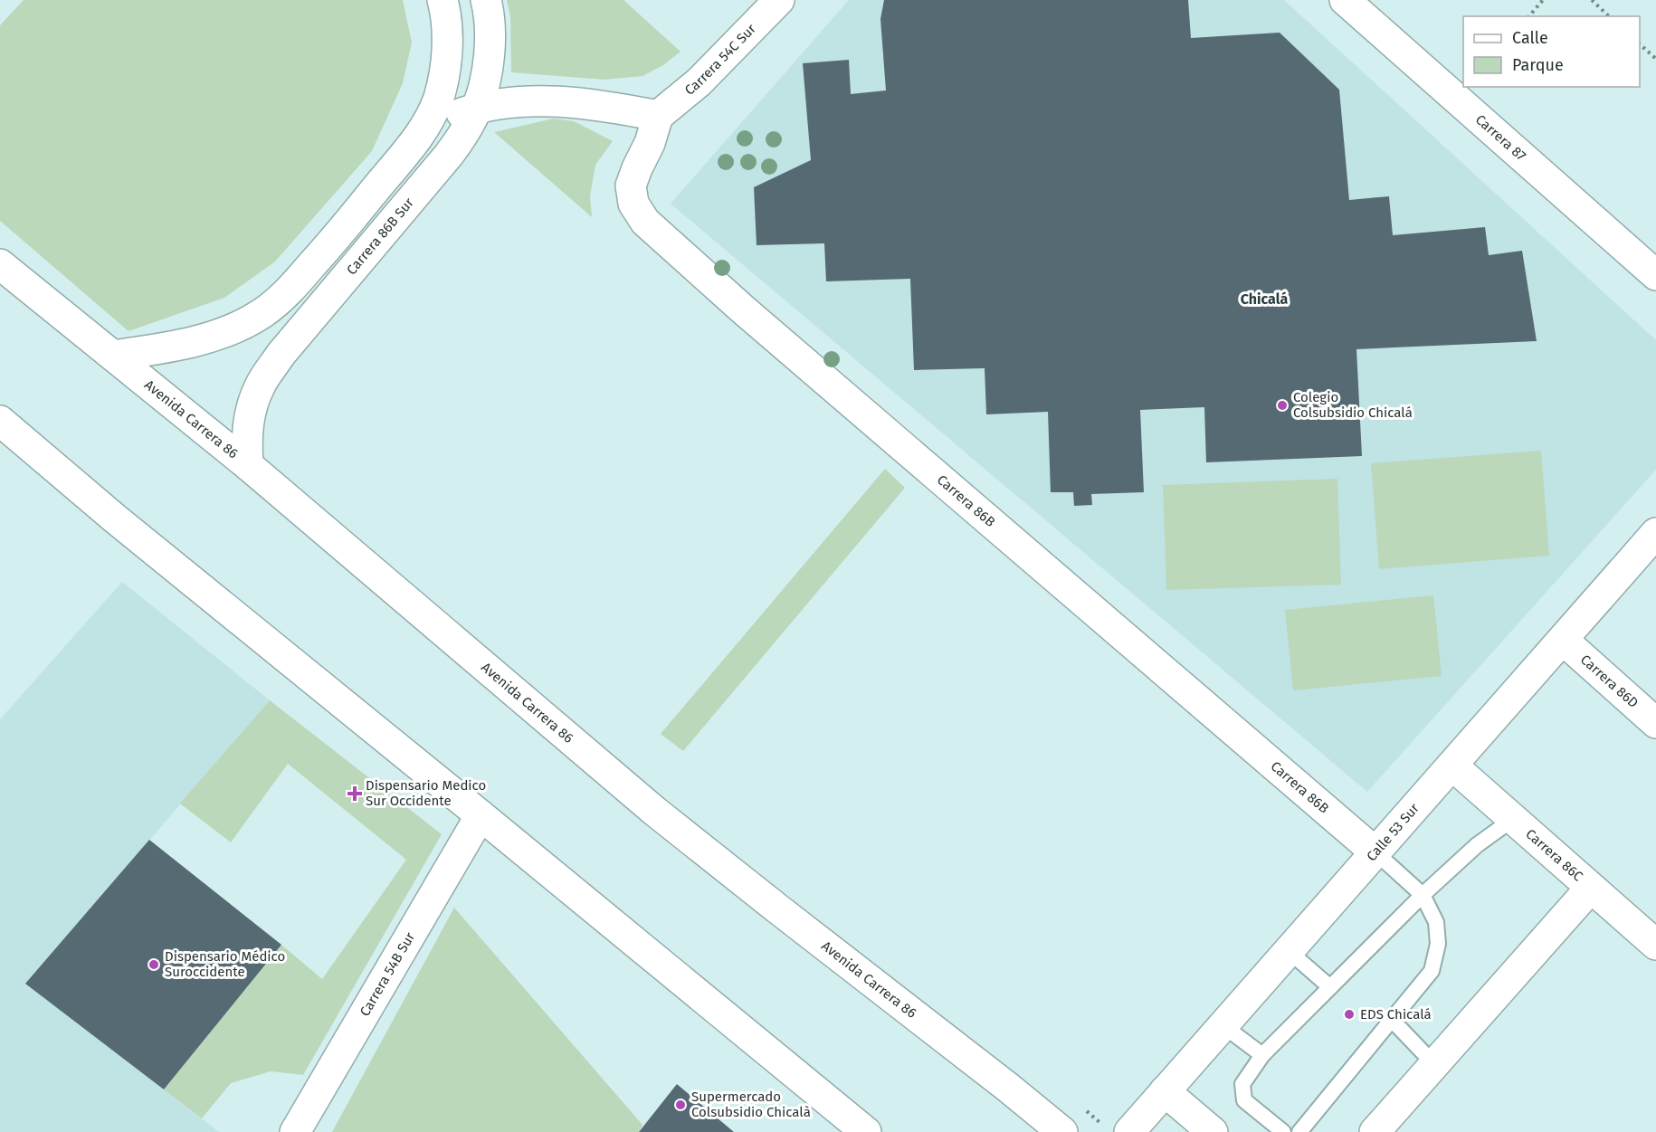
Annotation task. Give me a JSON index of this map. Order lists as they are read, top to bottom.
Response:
{
  "streets": {
    "street": [
      "Carrera 54C Sur",
      "Carrera 87",
      "Carrera 86B Sur",
      "Avenida Carrera 86",
      "Carrera 86B",
      "Carrera 86D",
      "Calle 53 Sur",
      "Carrera 86C",
      "Carrera 54B Sur"
    ]
  },
  "crossings": [
    ["Carrera 54C Sur", "Carrera 86B"],
    ["Carrera 86B Sur", "Avenida Carrera 86"],
    ["Carrera 86B", "Calle 53 Sur"],
    ["Carrera 86D", "Calle 53 Sur"],
    ["Calle 53 Sur", "Carrera 86C"]
  ],
  "districts": ["Chicalá"],
  "places": {
    "other": [
      "Colegio Colsubsidio Chicalá",
      "Dispensario Médico Suroccidente",
      "EDS Chicalá",
      "Supermercado Colsubsidio Chicalà"
    ],
    "health": ["Dispensario Medico Sur Occidente"]
  },
  "legend": ["Calle", "Parque"]
}
